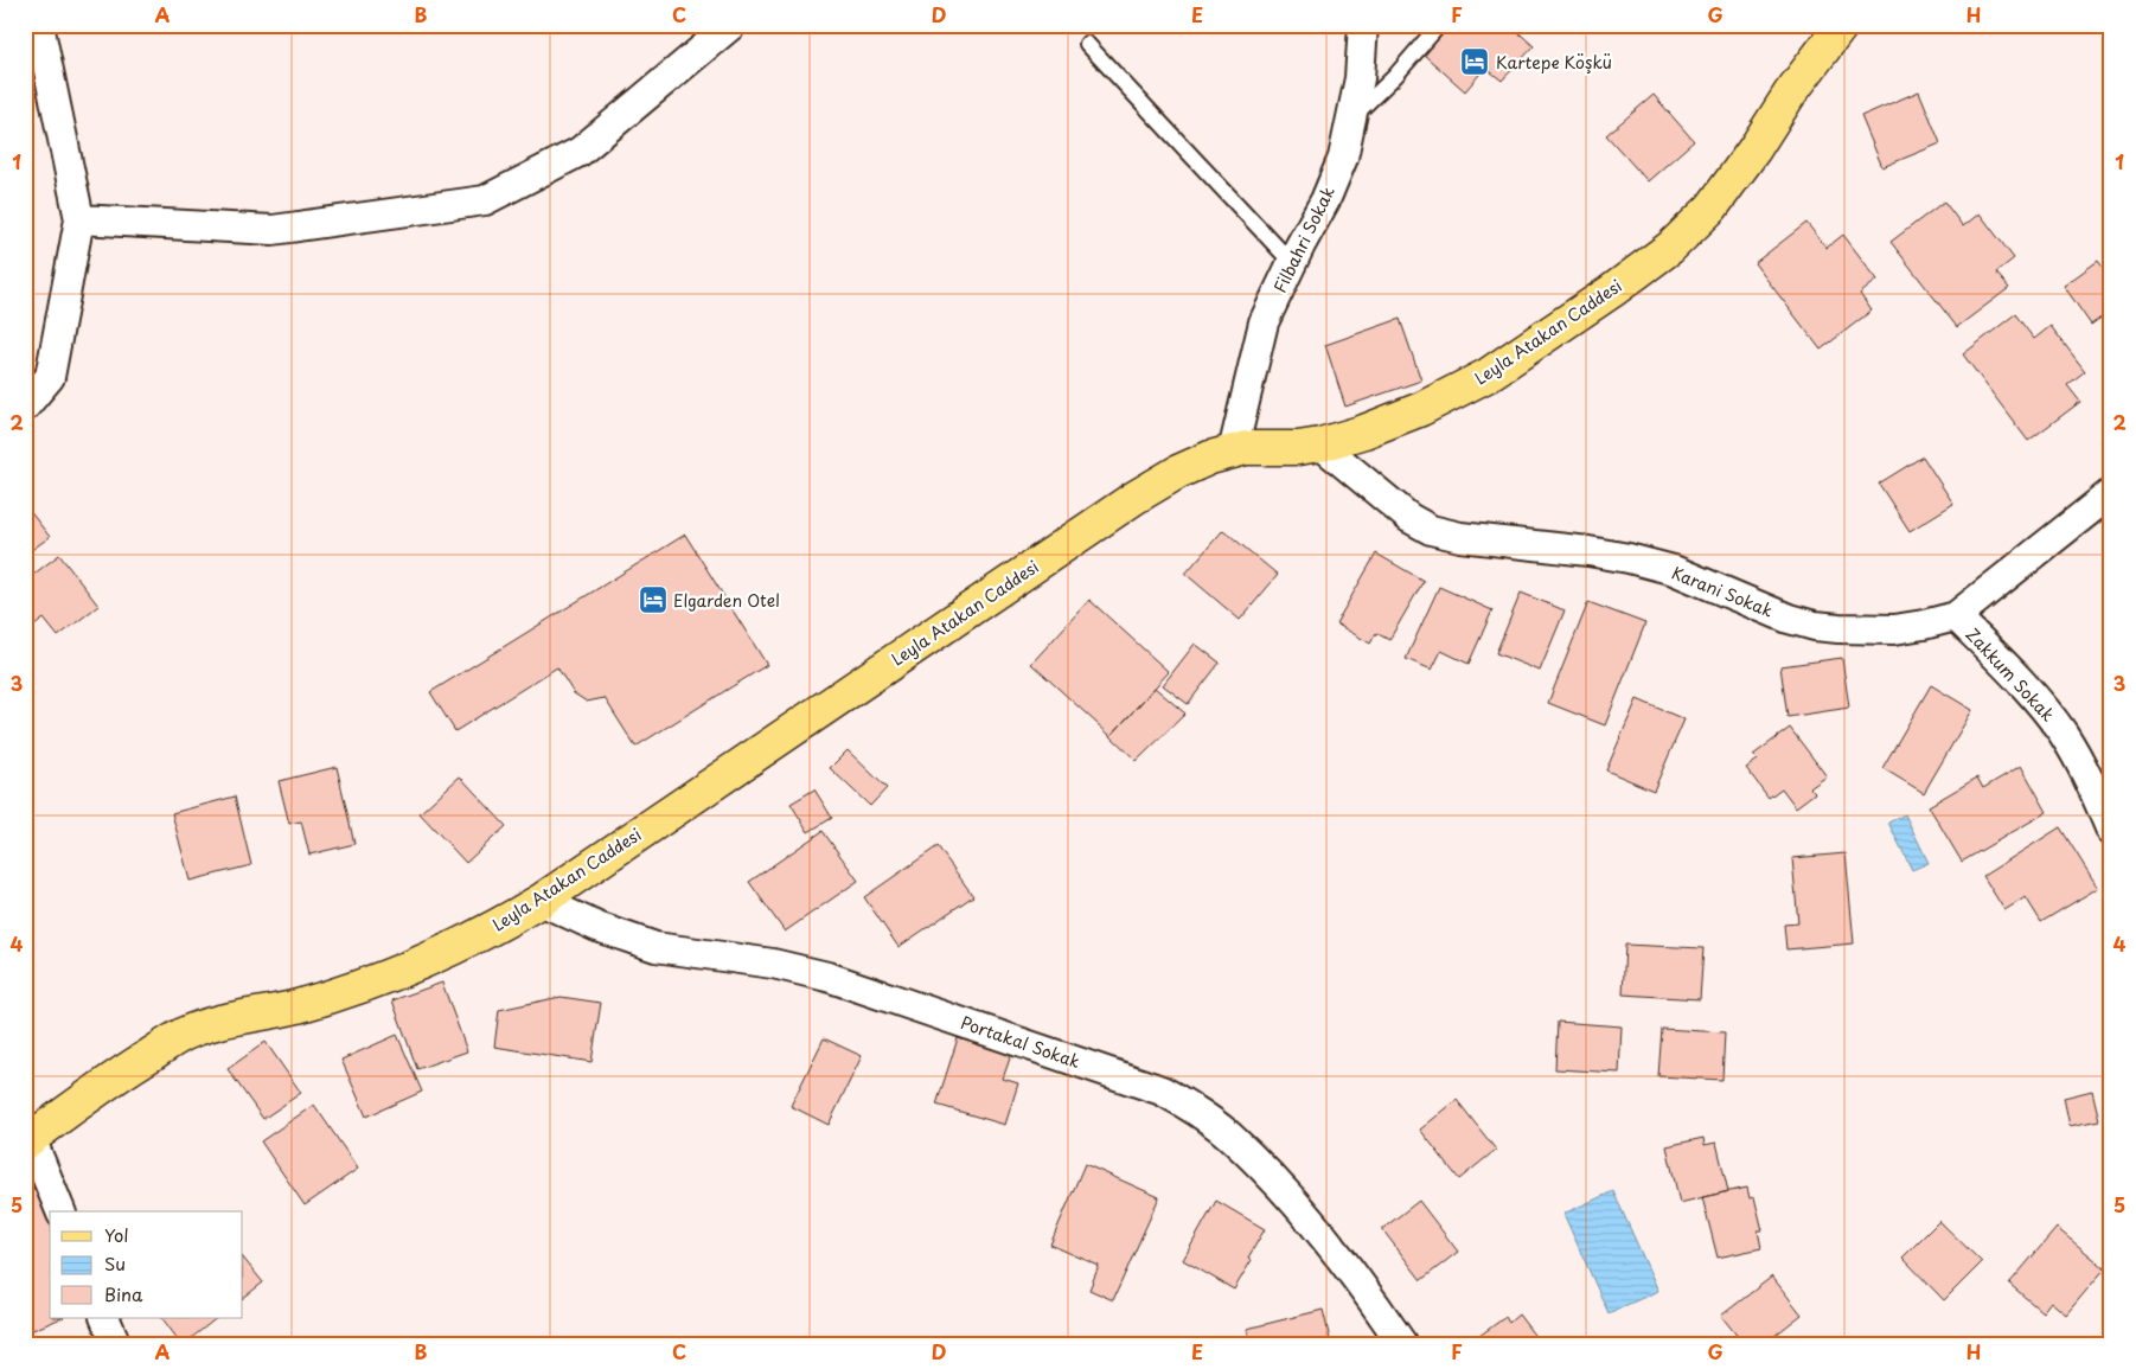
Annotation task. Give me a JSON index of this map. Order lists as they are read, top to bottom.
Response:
{
  "streets": {
    "main road": ["Leyla Atakan Caddesi"],
    "street": [
      "Filbahri Sokak",
      "Karani Sokak",
      "Zakkum Sokak",
      "Portakal Sokak"
    ]
  },
  "crossings": [
    ["Filbahri Sokak", "Leyla Atakan Caddesi"],
    ["Leyla Atakan Caddesi", "Karani Sokak"],
    ["Leyla Atakan Caddesi", "Portakal Sokak"],
    ["Karani Sokak", "Zakkum Sokak"]
  ],
  "places": {
    "hotel": ["Kartepe Köşkü", "Elgarden Otel"]
  },
  "legend": ["Yol", "Su", "Bina"],
  "grid": {
    "columns": [
      "A",
      "B",
      "C",
      "D",
      "E",
      "F",
      "G",
      "H"
    ],
    "rows": [
      "1",
      "2",
      "3",
      "4",
      "5"
    ]
  }
}
